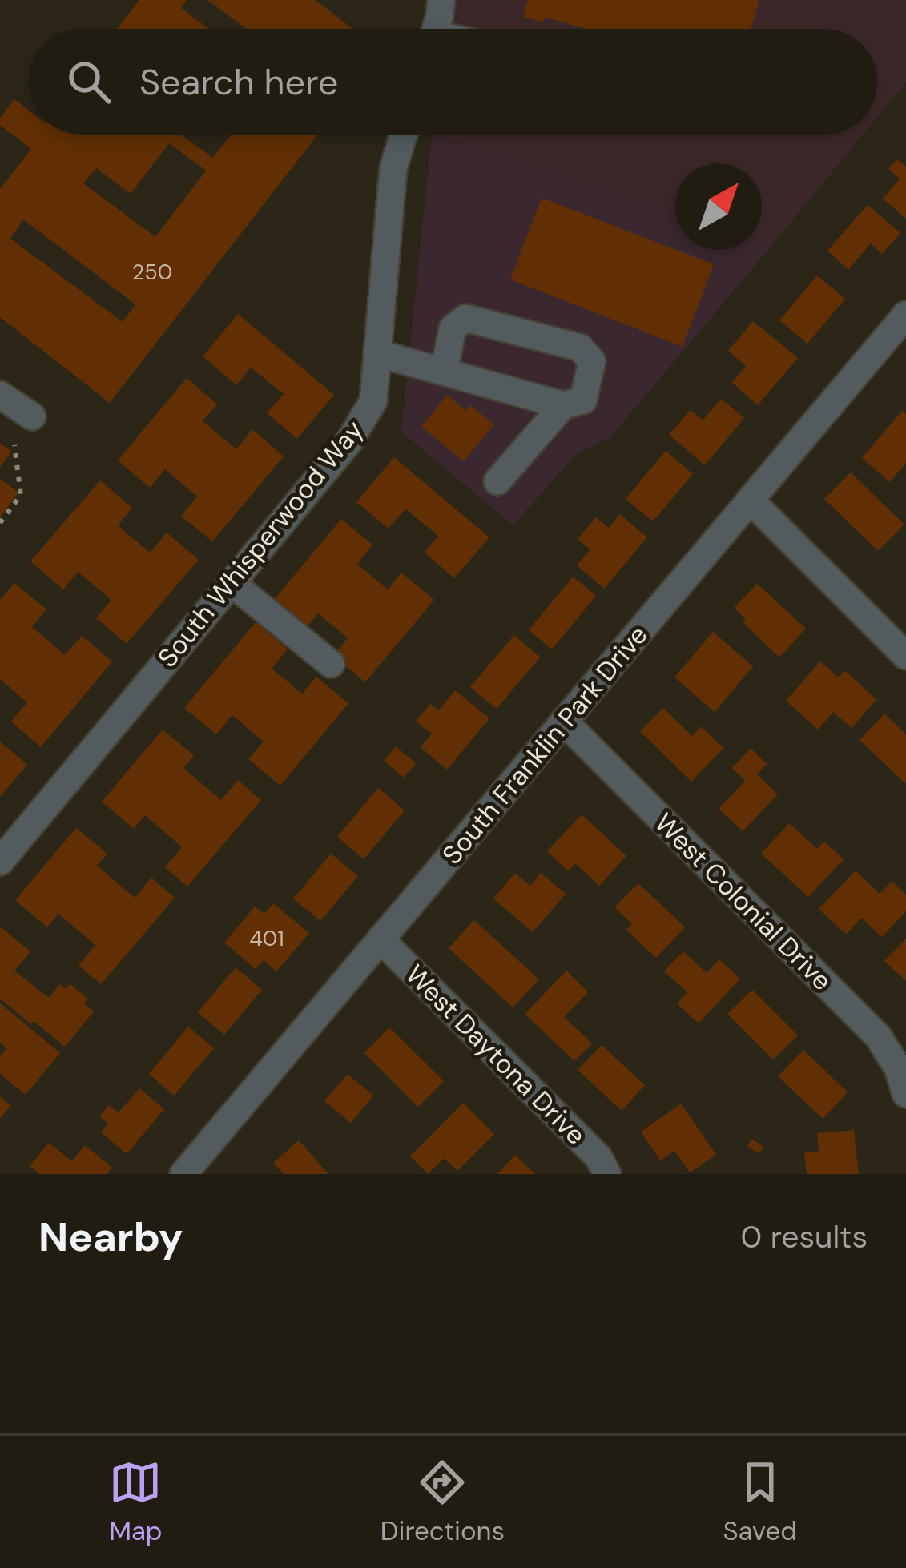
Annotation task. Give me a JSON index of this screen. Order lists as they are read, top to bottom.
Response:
{
  "streets": {
    "street": [
      "South Whisperwood Way",
      "South Franklin Park Drive",
      "West Colonial Drive",
      "West Daytona Drive"
    ]
  },
  "crossings": [
    ["South Franklin Park Drive", "West Colonial Drive"],
    ["South Franklin Park Drive", "West Daytona Drive"]
  ],
  "house_numbers": ["250", "401"],
  "north": "top right",
  "page": {
    "search": "Search here",
    "heading": ["Nearby", "0 results"],
    "nav": ["Map", "Directions", "Saved"]
  }
}
